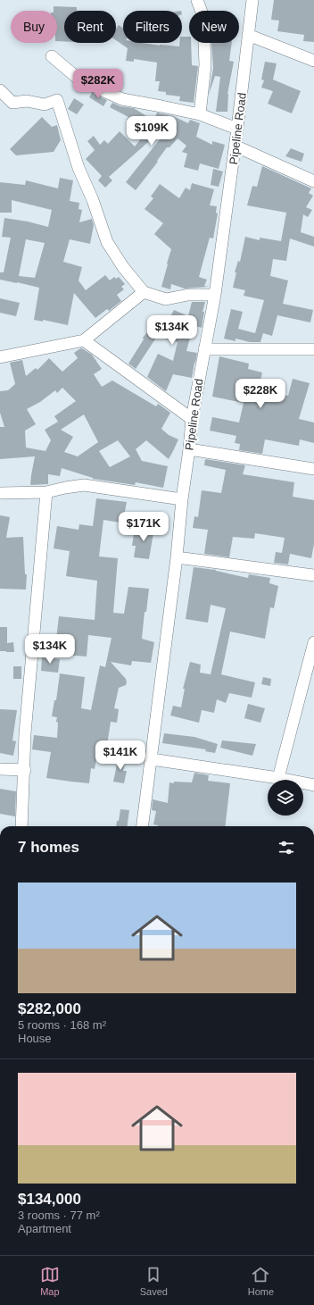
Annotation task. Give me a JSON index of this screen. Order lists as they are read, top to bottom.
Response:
{
  "streets": {
    "street": ["Pipeline Road"]
  },
  "page": {
    "chip": [
      "Buy",
      "Rent",
      "Filters",
      "New"
    ],
    "price": [
      "$282K",
      "$109K",
      "$134K",
      "$228K",
      "$171K",
      "$134K",
      "$141K"
    ],
    "heading": "7 homes",
    "list": [
      {
        "name": "$282,000",
        "note": "5 rooms · 168 m² · House"
      },
      {
        "name": "$134,000",
        "note": "3 rooms · 77 m² · Apartment"
      }
    ],
    "tabs": ["Map", "Saved", "Home"]
  }
}
